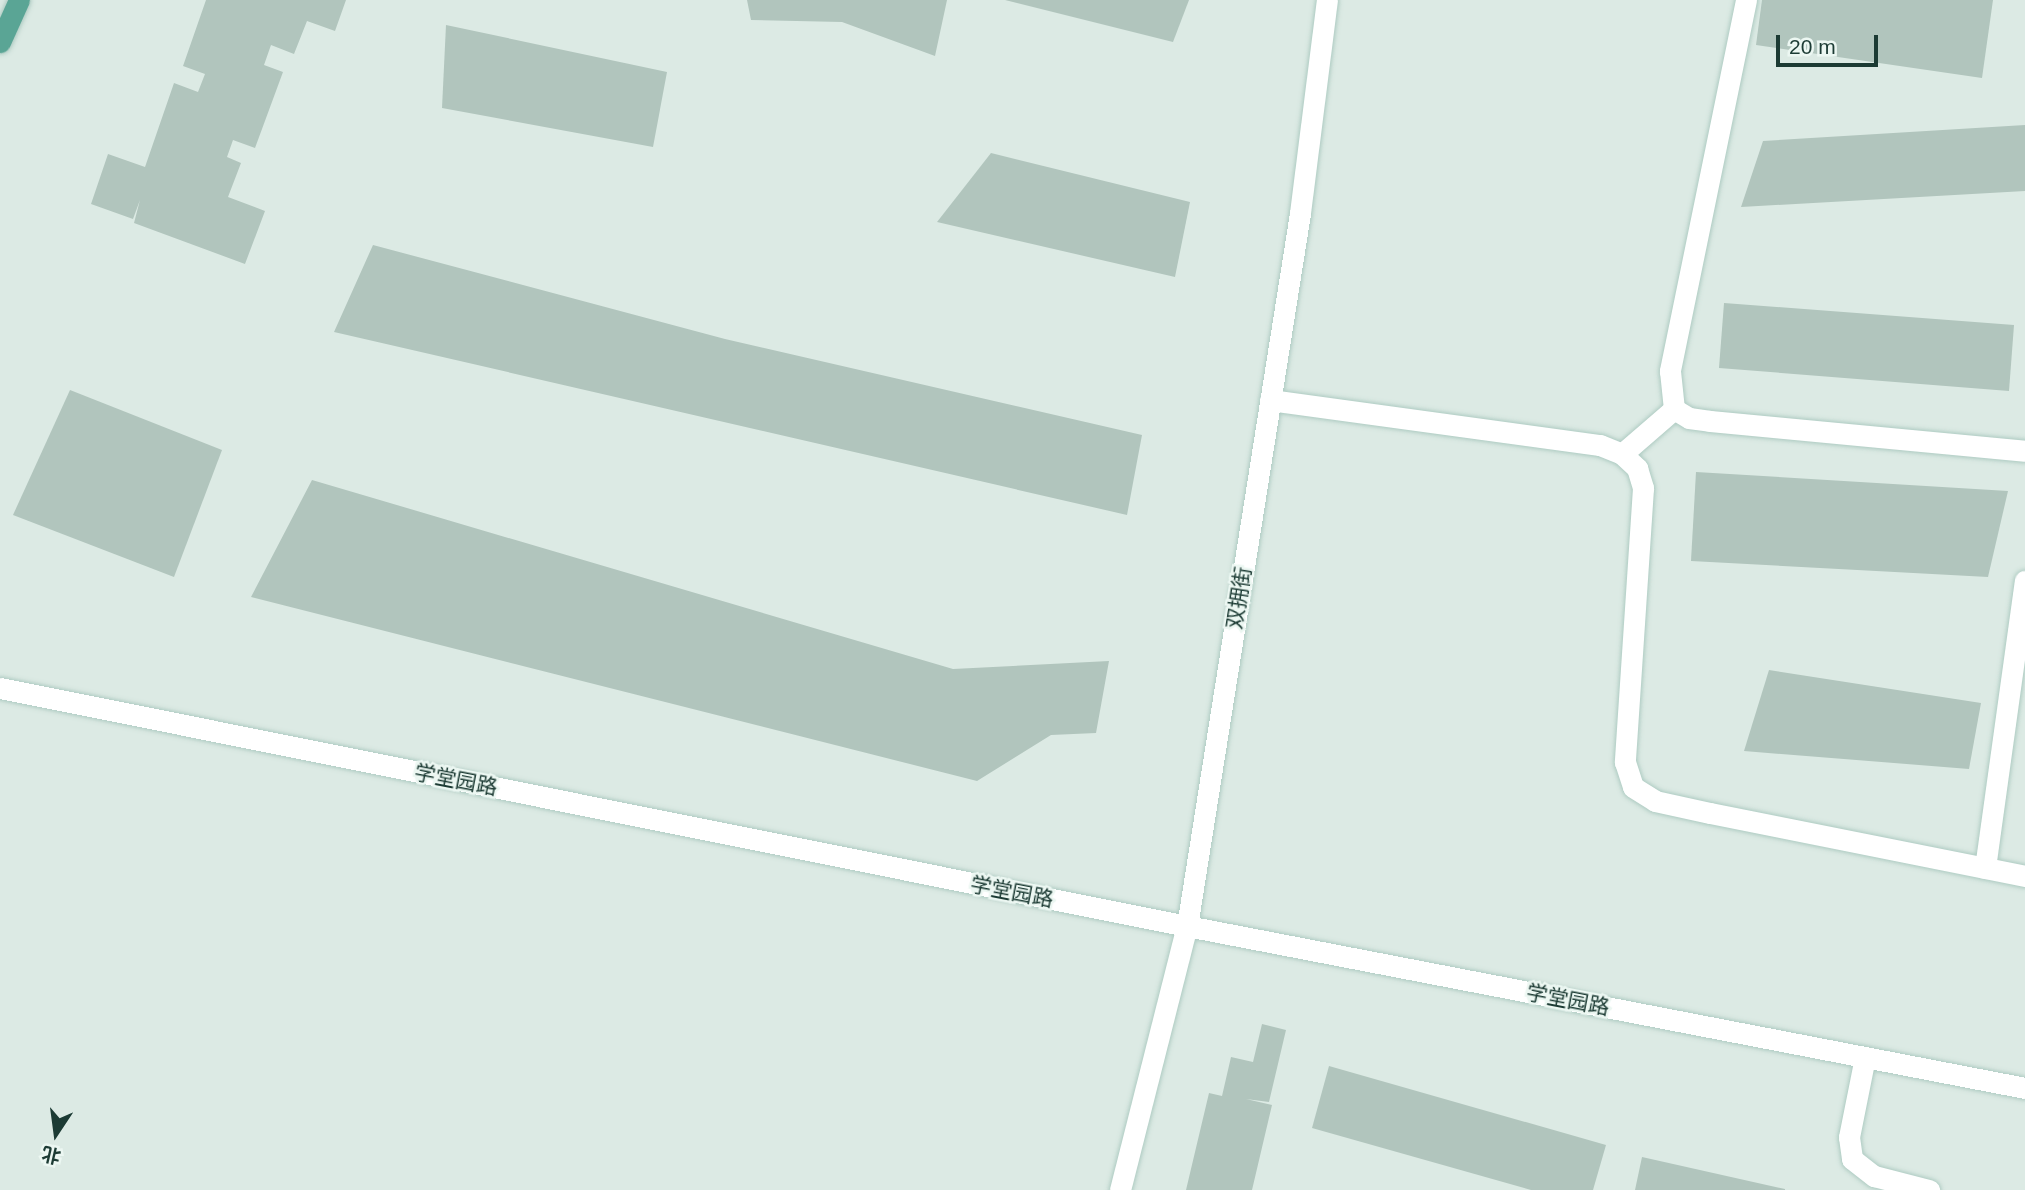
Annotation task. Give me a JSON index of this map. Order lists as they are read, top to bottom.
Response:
{
  "streets": {
    "street": ["双拥街", "学堂园路"]
  },
  "crossings": [
    ["双拥街", "学堂园路"]
  ],
  "scale_bar": "20 m",
  "north": "bottom"
}
